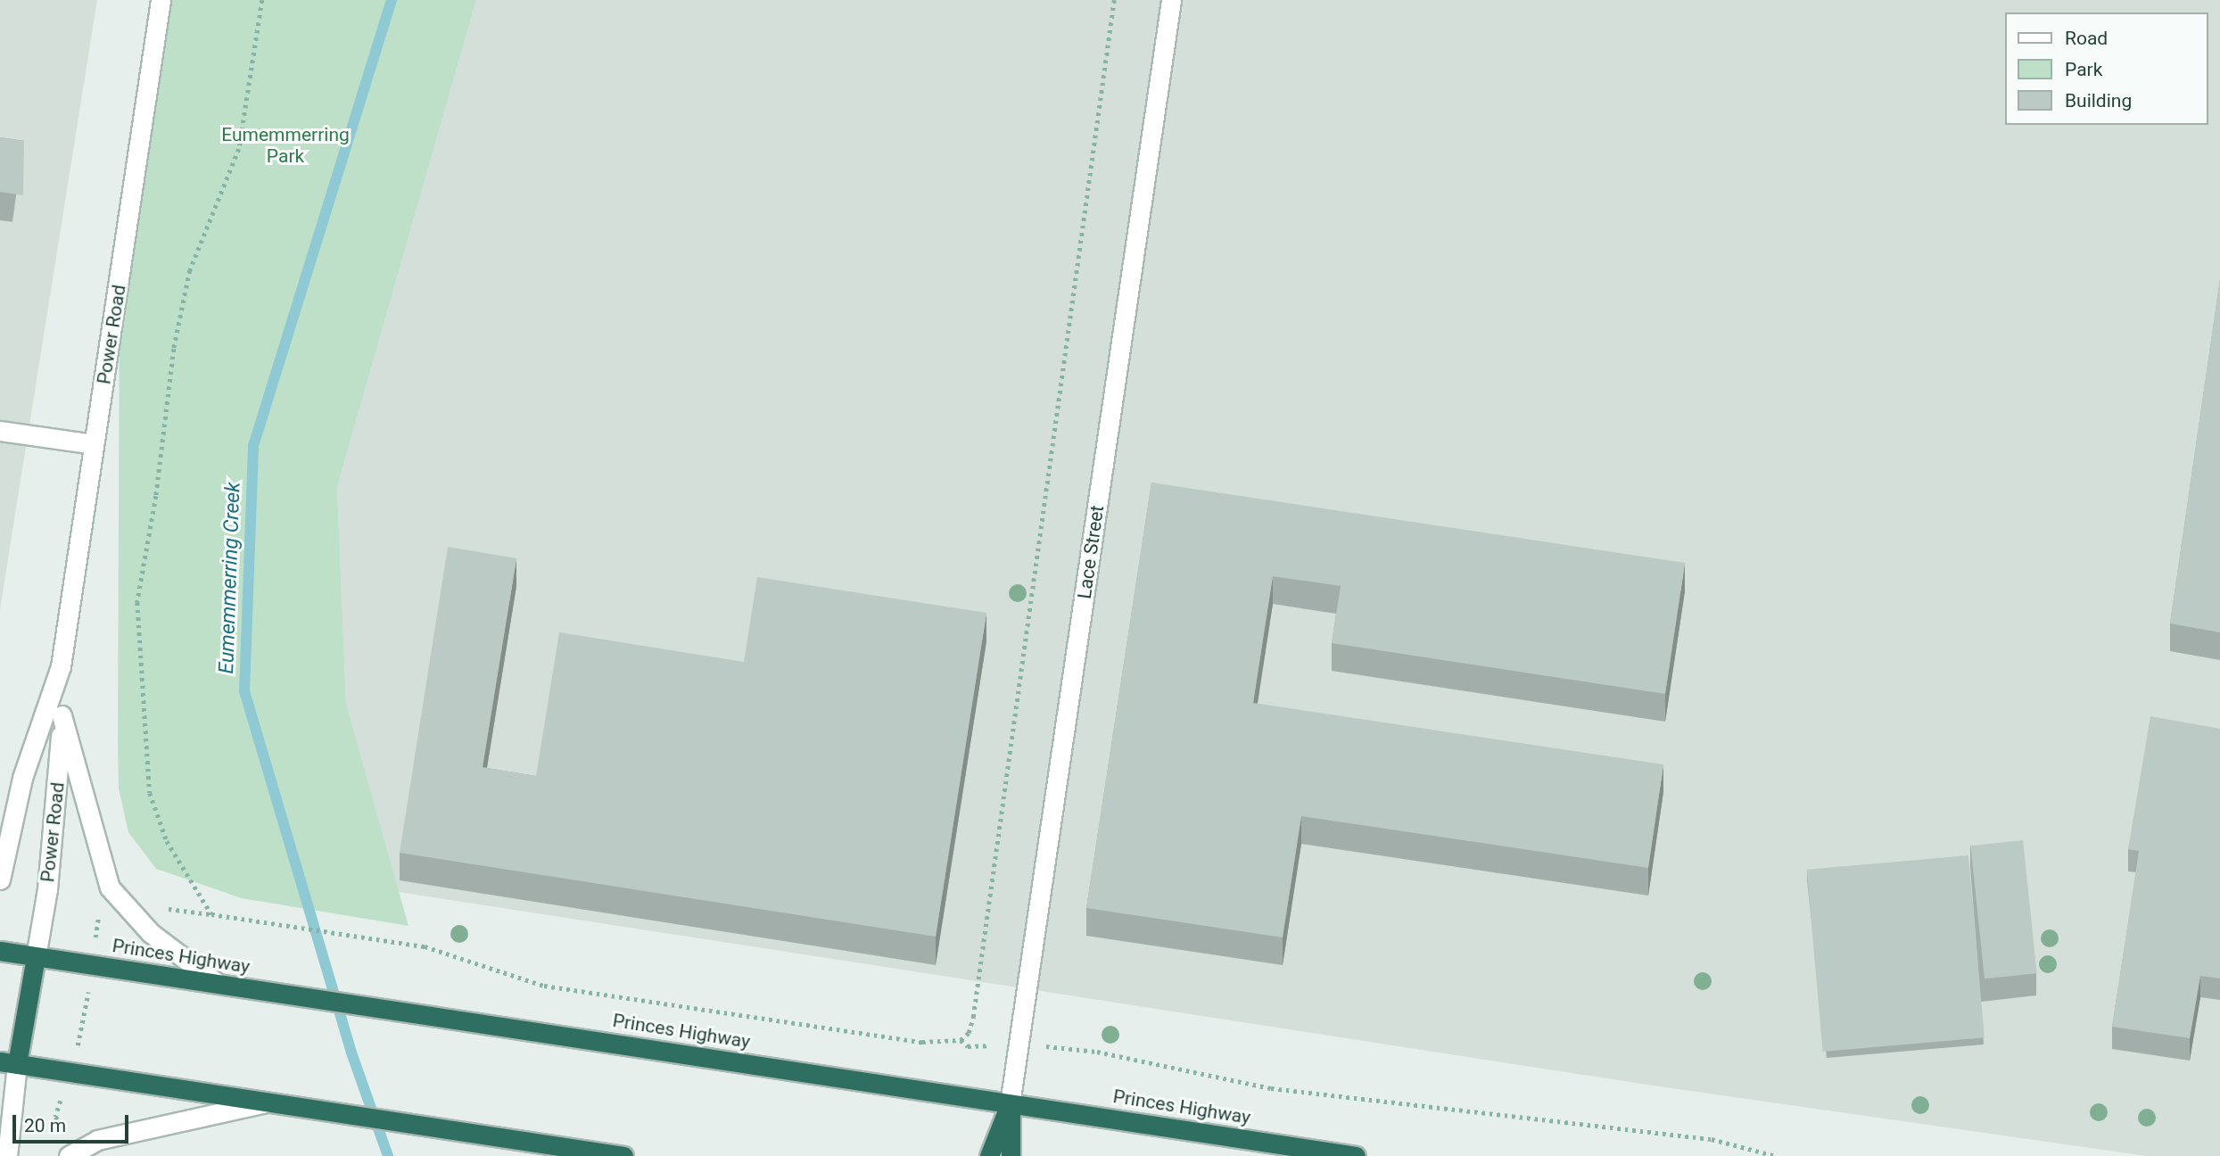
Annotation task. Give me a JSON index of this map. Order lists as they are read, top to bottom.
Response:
{
  "streets": {
    "highway": ["Princes Highway"],
    "main road": ["Power Road", "Lace Street"]
  },
  "crossings": [
    ["Power Road", "Princes Highway"],
    ["Lace Street", "Princes Highway"]
  ],
  "water": ["Eumemmerring Creek"],
  "parks": ["Eumemmerring Park"],
  "legend": ["Road", "Park", "Building"],
  "scale_bar": "20 m"
}
